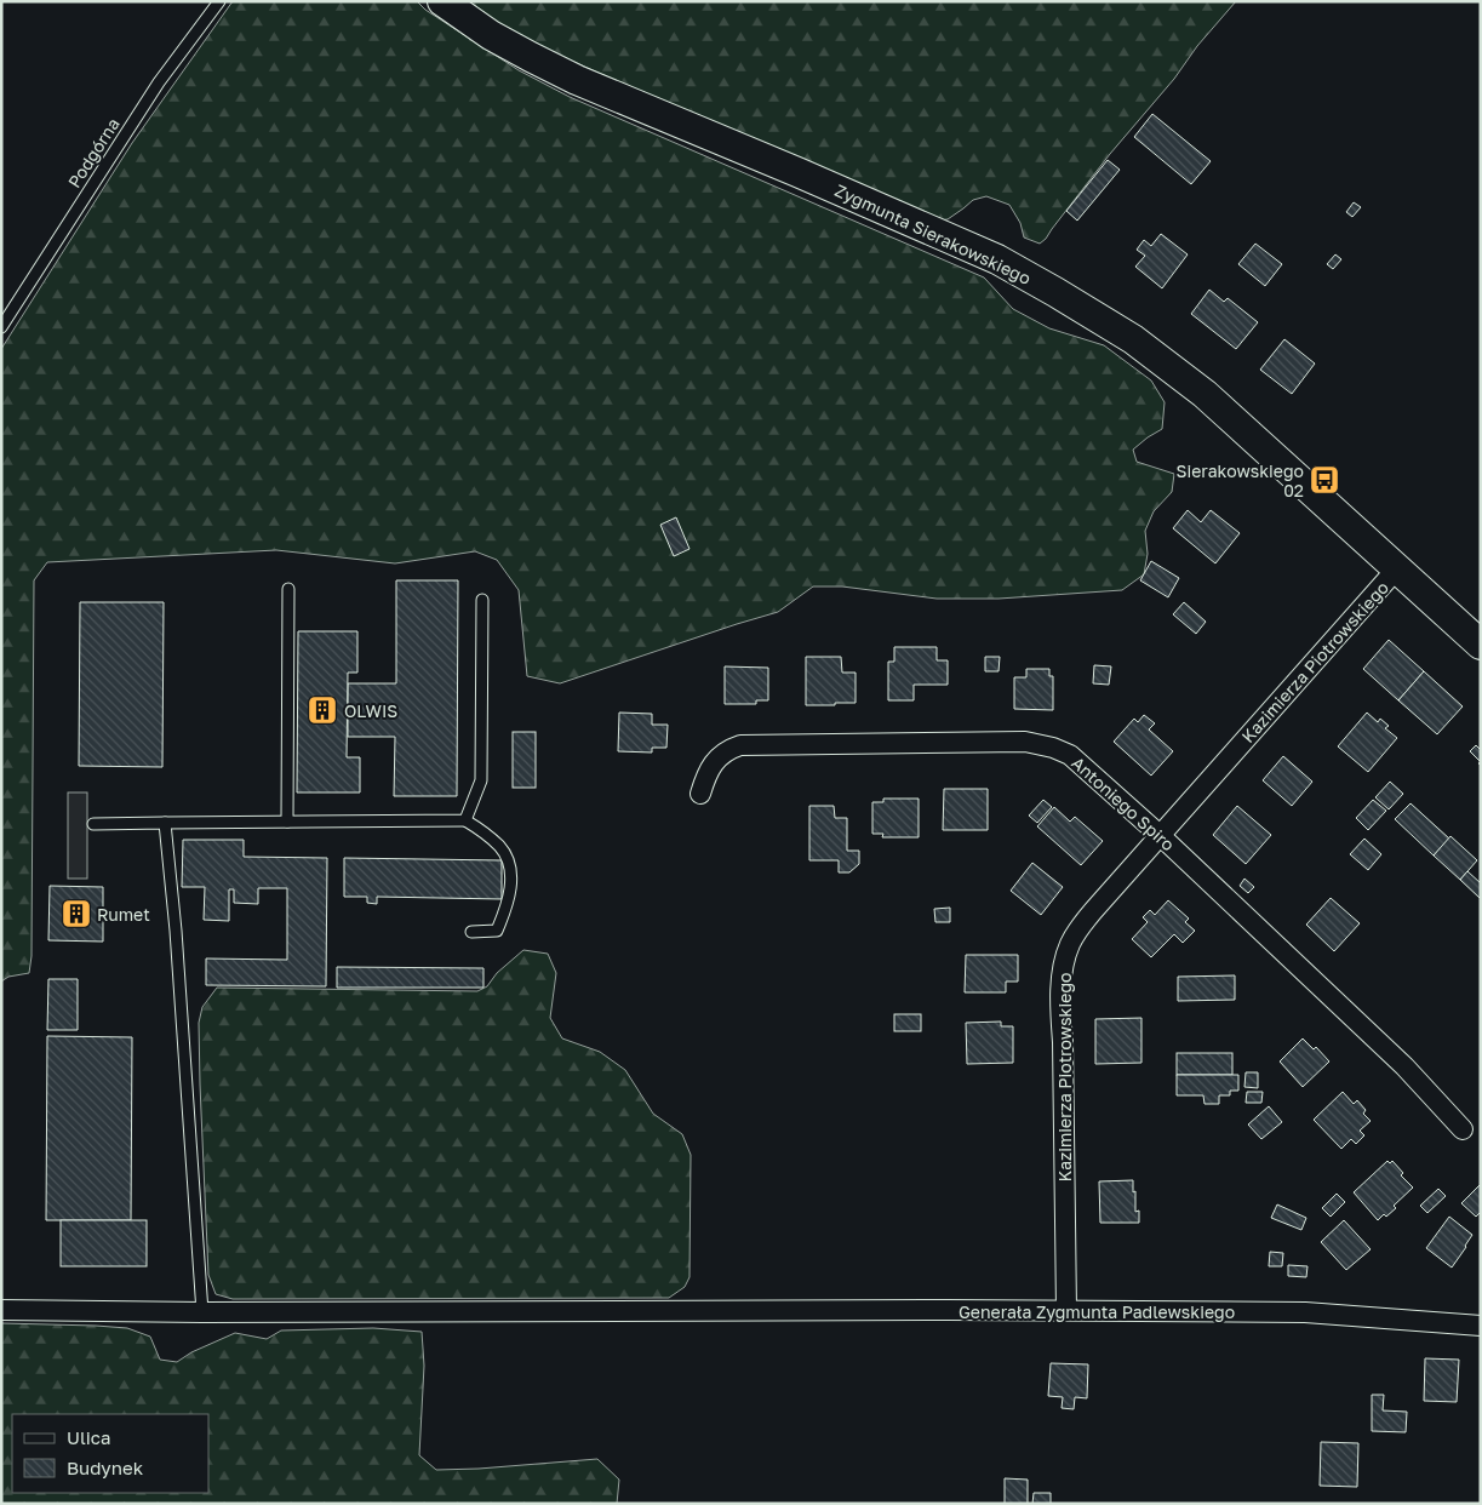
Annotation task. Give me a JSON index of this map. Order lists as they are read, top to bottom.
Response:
{
  "streets": {
    "street": [
      "Zygmunta Sierakowskiego",
      "Kazimierza Piotrowskiego",
      "Antoniego Spiro",
      "Generała Zygmunta Padlewskiego"
    ],
    "lane": ["Podgórna"]
  },
  "crossings": [
    ["Zygmunta Sierakowskiego", "Kazimierza Piotrowskiego"],
    ["Kazimierza Piotrowskiego", "Antoniego Spiro"],
    ["Kazimierza Piotrowskiego", "Generała Zygmunta Padlewskiego"]
  ],
  "places": {
    "bus stop": ["Sierakowskiego 02"],
    "building": ["OLWIS", "Rumet"]
  },
  "legend": ["Ulica", "Budynek"]
}
